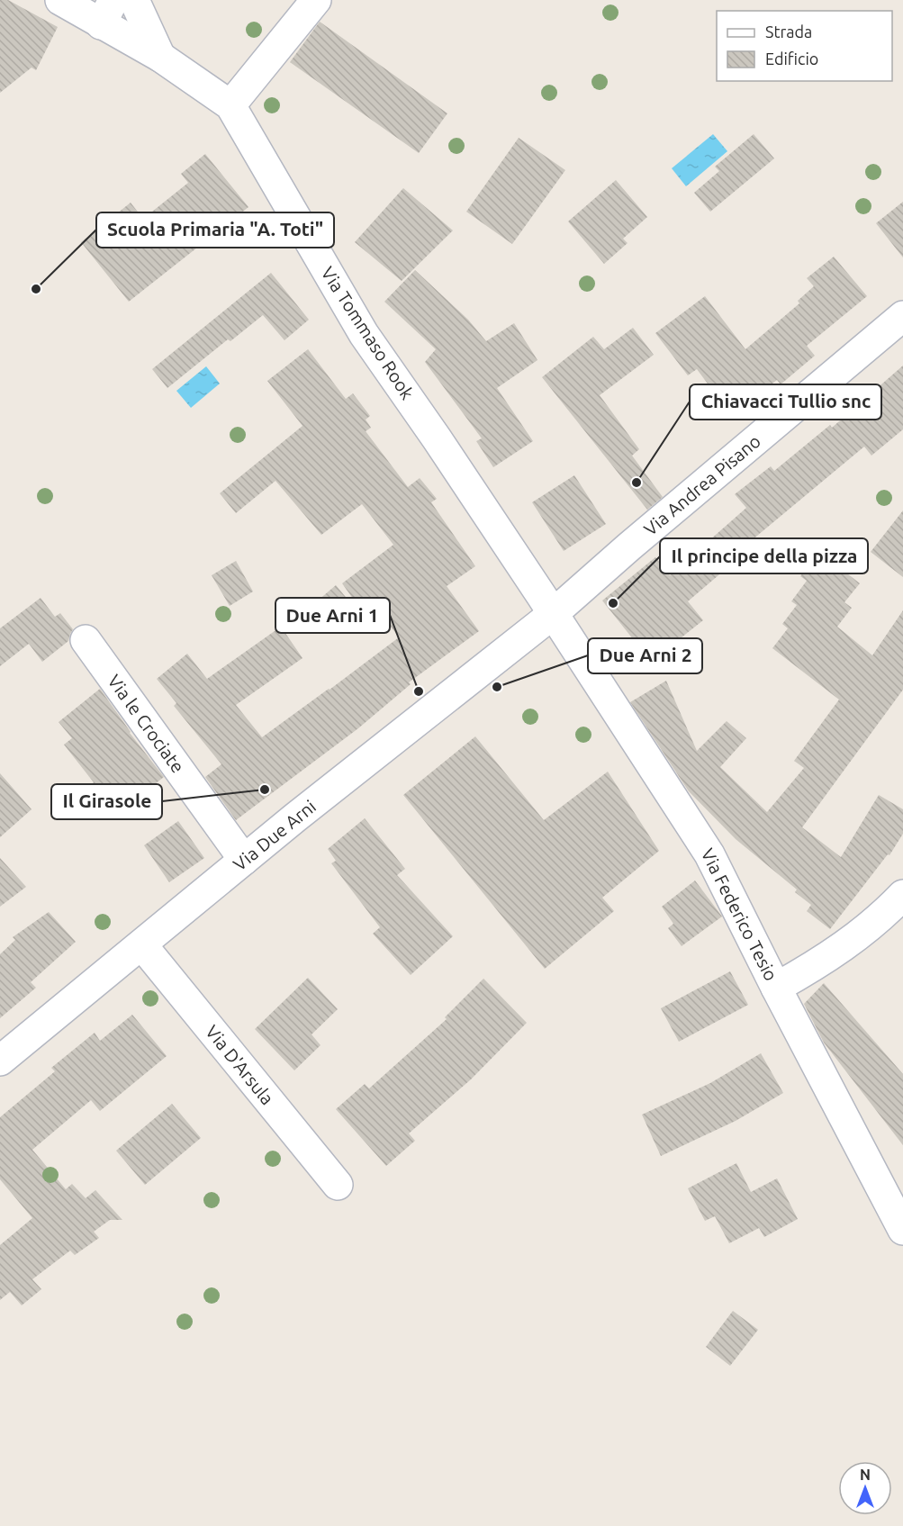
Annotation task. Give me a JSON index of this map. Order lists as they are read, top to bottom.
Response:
{
  "streets": {
    "street": [
      "Via Tommaso Rook",
      "Via Andrea Pisano",
      "Via le Crociate",
      "Via Due Arni",
      "Via Federico Tesio",
      "Via D'Arsula"
    ]
  },
  "crossings": [
    ["Via Tommaso Rook", "Via Andrea Pisano"],
    ["Via Tommaso Rook", "Via Due Arni"],
    ["Via Tommaso Rook", "Via Federico Tesio"],
    ["Via Andrea Pisano", "Via Due Arni"],
    ["Via Andrea Pisano", "Via Federico Tesio"],
    ["Via le Crociate", "Via Due Arni"],
    ["Via Due Arni", "Via Federico Tesio"],
    ["Via Due Arni", "Via D'Arsula"]
  ],
  "places": [
    "Scuola Primaria \"A. Toti\"",
    "Chiavacci Tullio snc",
    "Il principe della pizza",
    "Due Arni 2",
    "Due Arni 1",
    "Il Girasole"
  ],
  "legend": ["Strada", "Edificio"],
  "north": "top"
}
